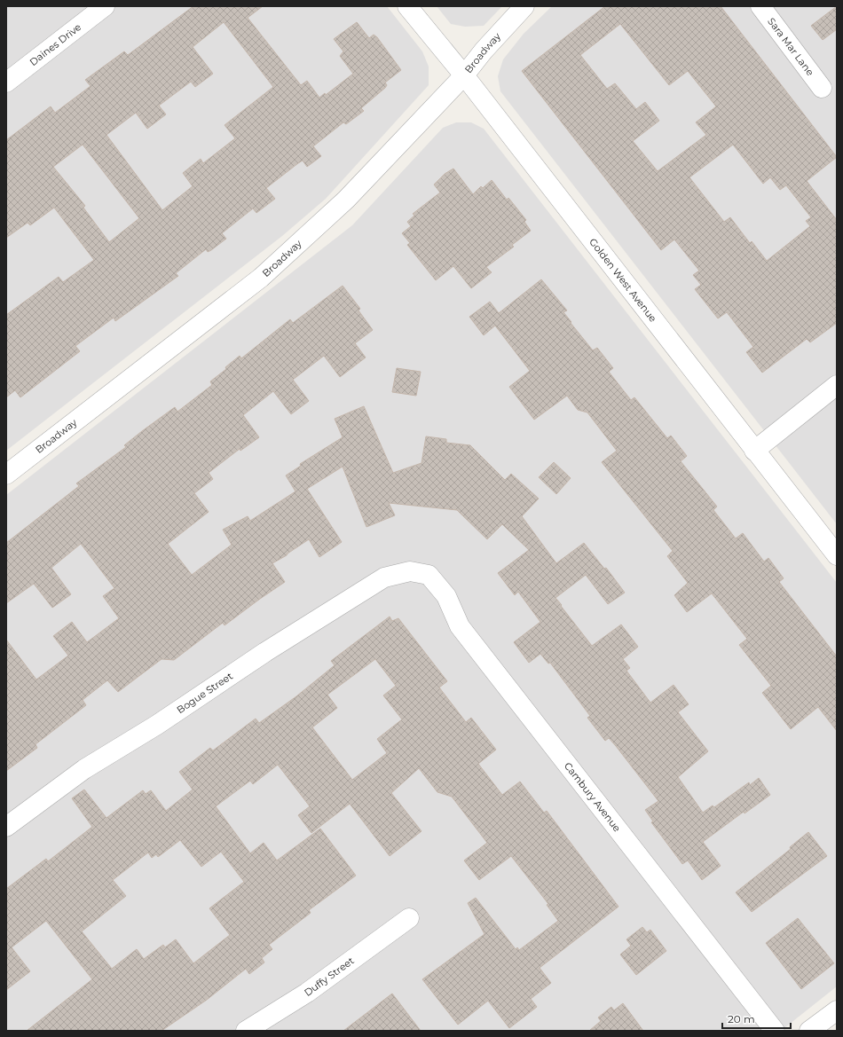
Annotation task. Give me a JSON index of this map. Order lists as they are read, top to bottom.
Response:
{
  "streets": {
    "street": [
      "Daines Drive",
      "Sara Mar Lane",
      "Broadway",
      "Golden West Avenue",
      "Bogue Street",
      "Cambury Avenue",
      "Duffy Street"
    ]
  },
  "crossings": [
    ["Broadway", "Golden West Avenue"],
    ["Bogue Street", "Cambury Avenue"]
  ],
  "scale_bar": "20 m"
}
